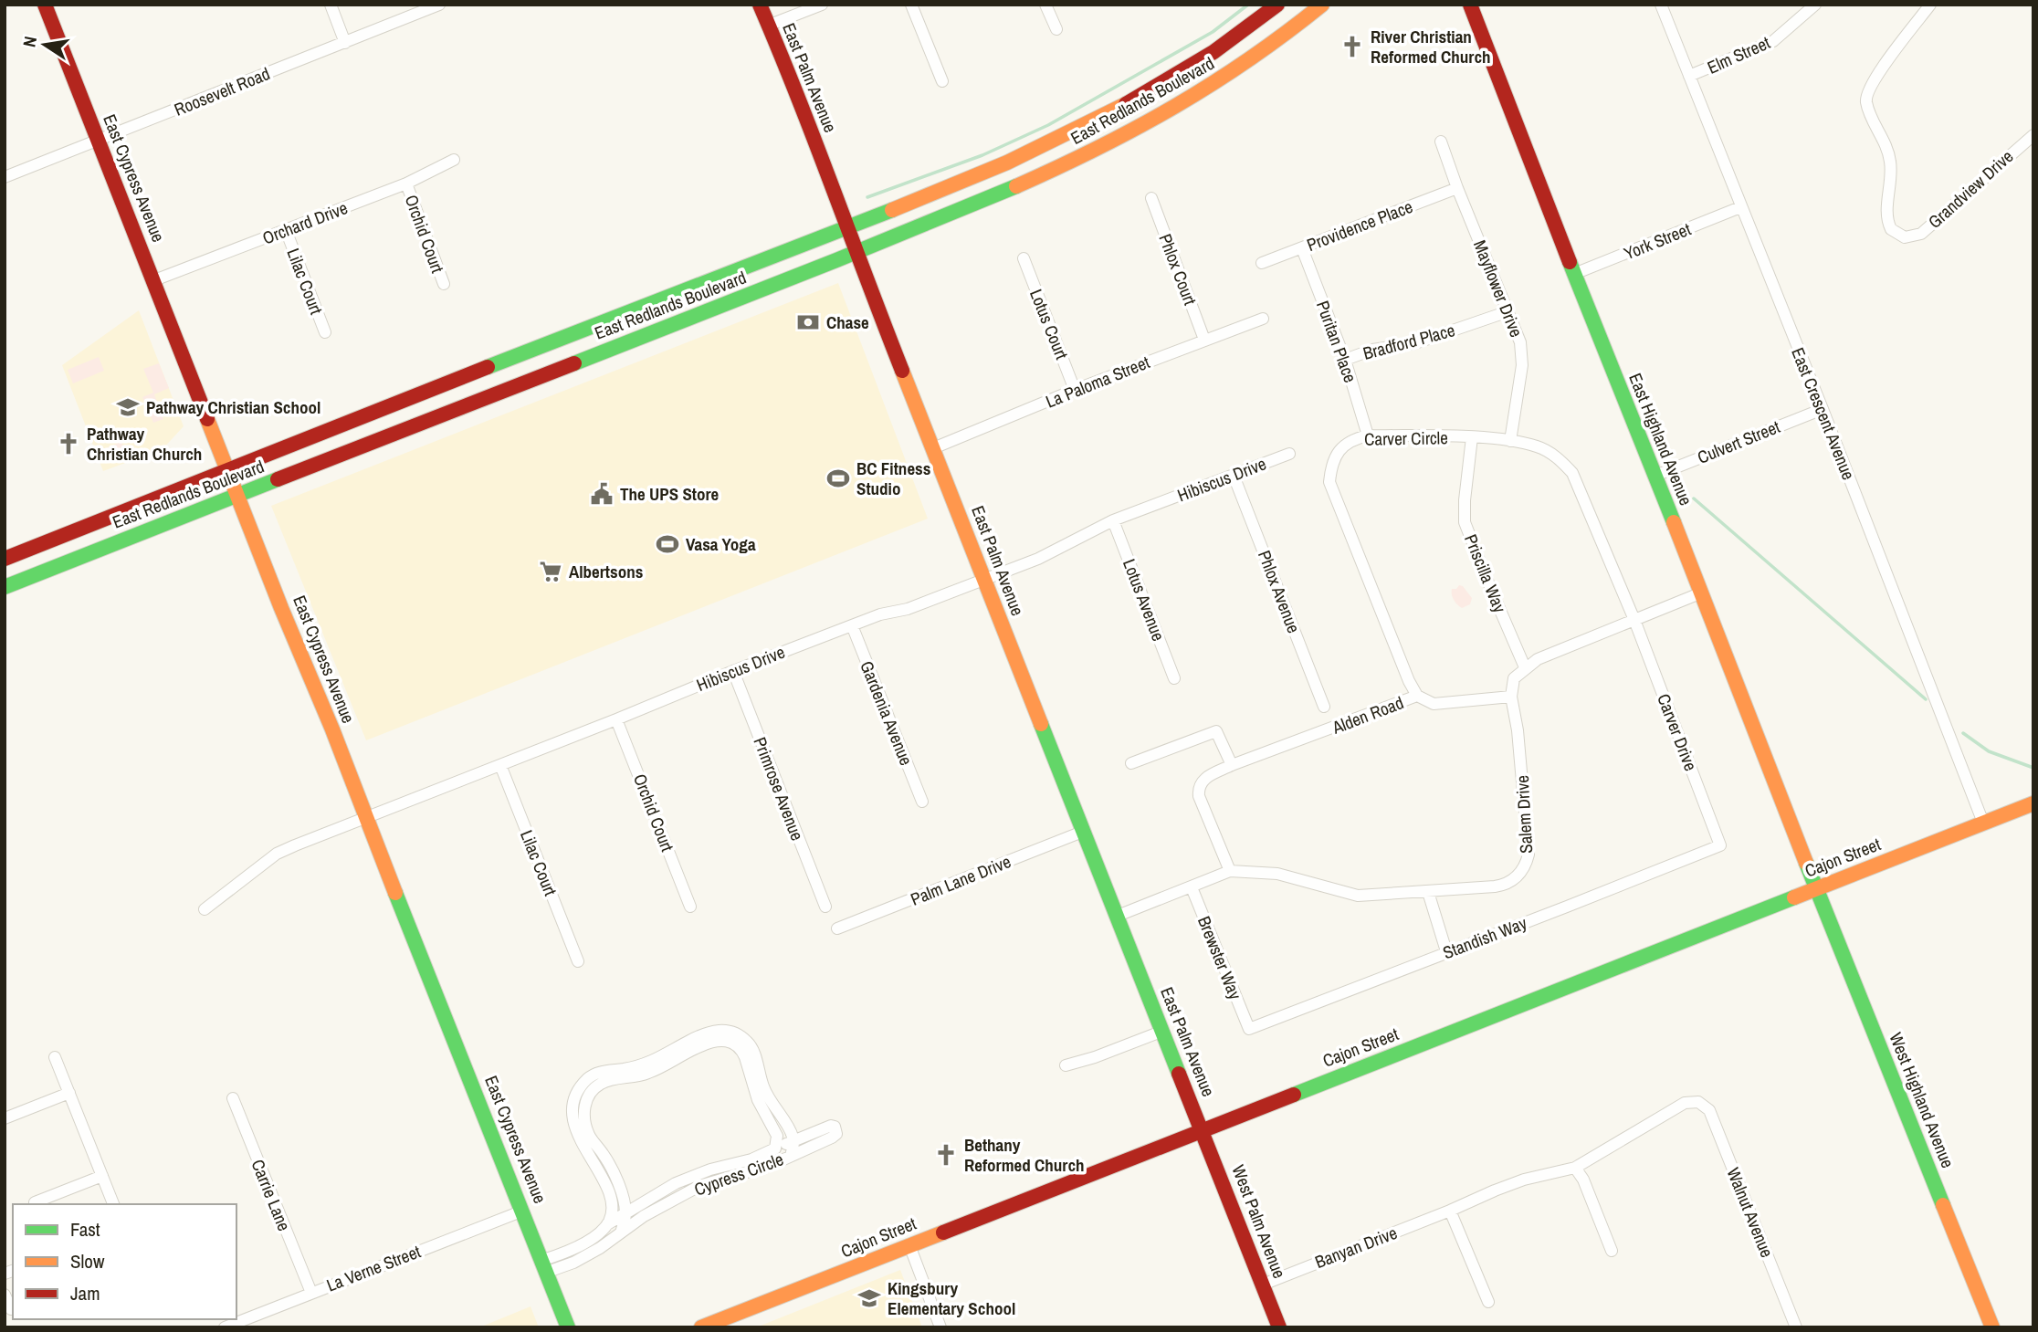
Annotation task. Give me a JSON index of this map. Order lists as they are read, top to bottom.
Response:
{
  "streets": {
    "street": [
      "Elm Street",
      "East Palm Avenue",
      "Roosevelt Road",
      "East Redlands Boulevard",
      "East Cypress Avenue",
      "Grandview Drive",
      "Orchard Drive",
      "Providence Place",
      "Orchid Court",
      "York Street",
      "Phlox Court",
      "Lilac Court",
      "Mayflower Drive",
      "Lotus Court",
      "Puritan Place",
      "Bradford Place",
      "La Paloma Street",
      "East Crescent Avenue",
      "Carver Circle",
      "East Highland Avenue",
      "Culvert Street",
      "Hibiscus Drive",
      "Priscilla Way",
      "Phlox Avenue",
      "Lotus Avenue",
      "Gardenia Avenue",
      "Alden Road",
      "Carver Drive",
      "Primrose Avenue",
      "Salem Drive",
      "Cajon Street",
      "Palm Lane Drive",
      "Standish Way",
      "Brewster Way",
      "West Highland Avenue",
      "Cypress Circle",
      "Carrie Lane",
      "Walnut Avenue",
      "West Palm Avenue",
      "Banyan Drive",
      "La Verne Street"
    ]
  },
  "crossings": [
    ["Elm Street", "East Crescent Avenue"],
    ["East Palm Avenue", "East Redlands Boulevard"],
    ["East Palm Avenue", "La Paloma Street"],
    ["East Palm Avenue", "Hibiscus Drive"],
    ["East Palm Avenue", "Cajon Street"],
    ["East Palm Avenue", "Palm Lane Drive"],
    ["East Palm Avenue", "West Palm Avenue"],
    ["Roosevelt Road", "East Cypress Avenue"],
    ["East Redlands Boulevard", "East Cypress Avenue"],
    ["East Cypress Avenue", "Orchard Drive"],
    ["East Cypress Avenue", "Hibiscus Drive"],
    ["East Cypress Avenue", "Cypress Circle"],
    ["East Cypress Avenue", "La Verne Street"],
    ["Orchard Drive", "Orchid Court"],
    ["Orchard Drive", "Lilac Court"],
    ["Providence Place", "Mayflower Drive"],
    ["Providence Place", "Puritan Place"],
    ["Orchid Court", "Hibiscus Drive"],
    ["York Street", "East Crescent Avenue"],
    ["York Street", "East Highland Avenue"],
    ["Phlox Court", "La Paloma Street"],
    ["Lilac Court", "Hibiscus Drive"],
    ["Mayflower Drive", "Bradford Place"],
    ["Mayflower Drive", "Carver Circle"],
    ["Lotus Court", "La Paloma Street"],
    ["Puritan Place", "Bradford Place"],
    ["Puritan Place", "Carver Circle"],
    ["East Crescent Avenue", "Culvert Street"],
    ["East Crescent Avenue", "Cajon Street"],
    ["Carver Circle", "Priscilla Way"],
    ["Carver Circle", "Alden Road"],
    ["Carver Circle", "Carver Drive"],
    ["East Highland Avenue", "Culvert Street"],
    ["East Highland Avenue", "Cajon Street"],
    ["East Highland Avenue", "West Highland Avenue"],
    ["Hibiscus Drive", "Phlox Avenue"],
    ["Hibiscus Drive", "Lotus Avenue"],
    ["Hibiscus Drive", "Gardenia Avenue"],
    ["Hibiscus Drive", "Primrose Avenue"],
    ["Alden Road", "Salem Drive"],
    ["Carver Drive", "Standish Way"],
    ["Cajon Street", "West Highland Avenue"],
    ["Cajon Street", "West Palm Avenue"],
    ["Standish Way", "Brewster Way"],
    ["Carrie Lane", "La Verne Street"],
    ["Walnut Avenue", "Banyan Drive"],
    ["West Palm Avenue", "Banyan Drive"]
  ],
  "places": {
    "church": ["River Christian Reformed Church", "Pathway Christian Church", "Bethany Reformed Church"],
    "bank": ["Chase"],
    "school or university": ["Pathway Christian School", "Kingsbury Elementary School"],
    "sports": ["BC Fitness Studio", "Vasa Yoga"],
    "public building": ["The UPS Store"],
    "supermarket": ["Albertsons"]
  },
  "legend": ["Fast", "Slow", "Jam"],
  "north": "left"
}
